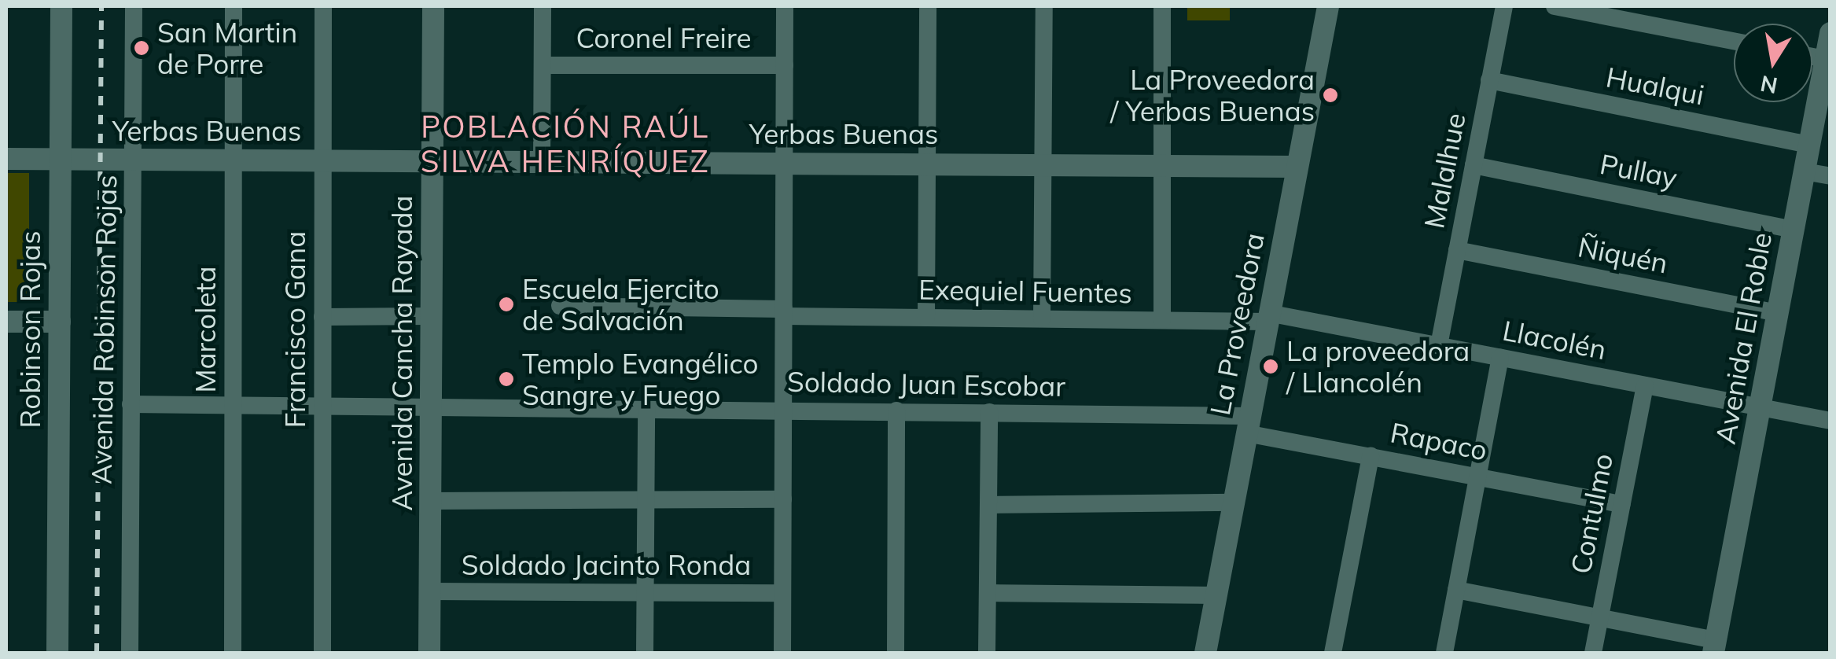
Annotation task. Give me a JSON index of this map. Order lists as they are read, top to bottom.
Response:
{
  "streets": {
    "street": [
      "Coronel Freire",
      "Hualqui",
      "Yerbas Buenas",
      "Malalhue",
      "Pullay",
      "Ñiquén",
      "Exequiel Fuentes",
      "La Proveedora",
      "Robinson Rojas",
      "Avenida Robinson Rojas",
      "Marcoleta",
      "Francisco Gana",
      "Avenida El Roble",
      "Llacolén",
      "Avenida Cancha Rayada",
      "Soldado Juan Escobar",
      "Rapaco",
      "Contulmo",
      "Soldado Jacinto Ronda"
    ]
  },
  "crossings": [
    ["Hualqui", "Malalhue"],
    ["Hualqui", "Avenida El Roble"],
    ["Yerbas Buenas", "La Proveedora"],
    ["Yerbas Buenas", "Robinson Rojas"],
    ["Yerbas Buenas", "Avenida Robinson Rojas"],
    ["Yerbas Buenas", "Marcoleta"],
    ["Yerbas Buenas", "Francisco Gana"],
    ["Yerbas Buenas", "Avenida Cancha Rayada"],
    ["Malalhue", "Pullay"],
    ["Malalhue", "Ñiquén"],
    ["Malalhue", "Llacolén"],
    ["Pullay", "Avenida El Roble"],
    ["Ñiquén", "Avenida El Roble"],
    ["Exequiel Fuentes", "La Proveedora"],
    ["Exequiel Fuentes", "Llacolén"],
    ["La Proveedora", "Llacolén"],
    ["La Proveedora", "Soldado Juan Escobar"],
    ["La Proveedora", "Rapaco"],
    ["Avenida Robinson Rojas", "Soldado Juan Escobar"],
    ["Marcoleta", "Soldado Juan Escobar"],
    ["Francisco Gana", "Soldado Juan Escobar"],
    ["Avenida El Roble", "Llacolén"],
    ["Llacolén", "Contulmo"],
    ["Avenida Cancha Rayada", "Soldado Juan Escobar"],
    ["Avenida Cancha Rayada", "Soldado Jacinto Ronda"],
    ["Soldado Juan Escobar", "Rapaco"],
    ["Rapaco", "Contulmo"]
  ],
  "districts": ["POBLACIÓN RAÚL SILVA HENRÍQUEZ"],
  "places": [
    "San Martin de Porre",
    "La Proveedora / Yerbas Buenas",
    "Escuela Ejercito de Salvación",
    "La proveedora / Llancolén",
    "Templo Evangélico Sangre y Fuego"
  ],
  "north": "bottom"
}
